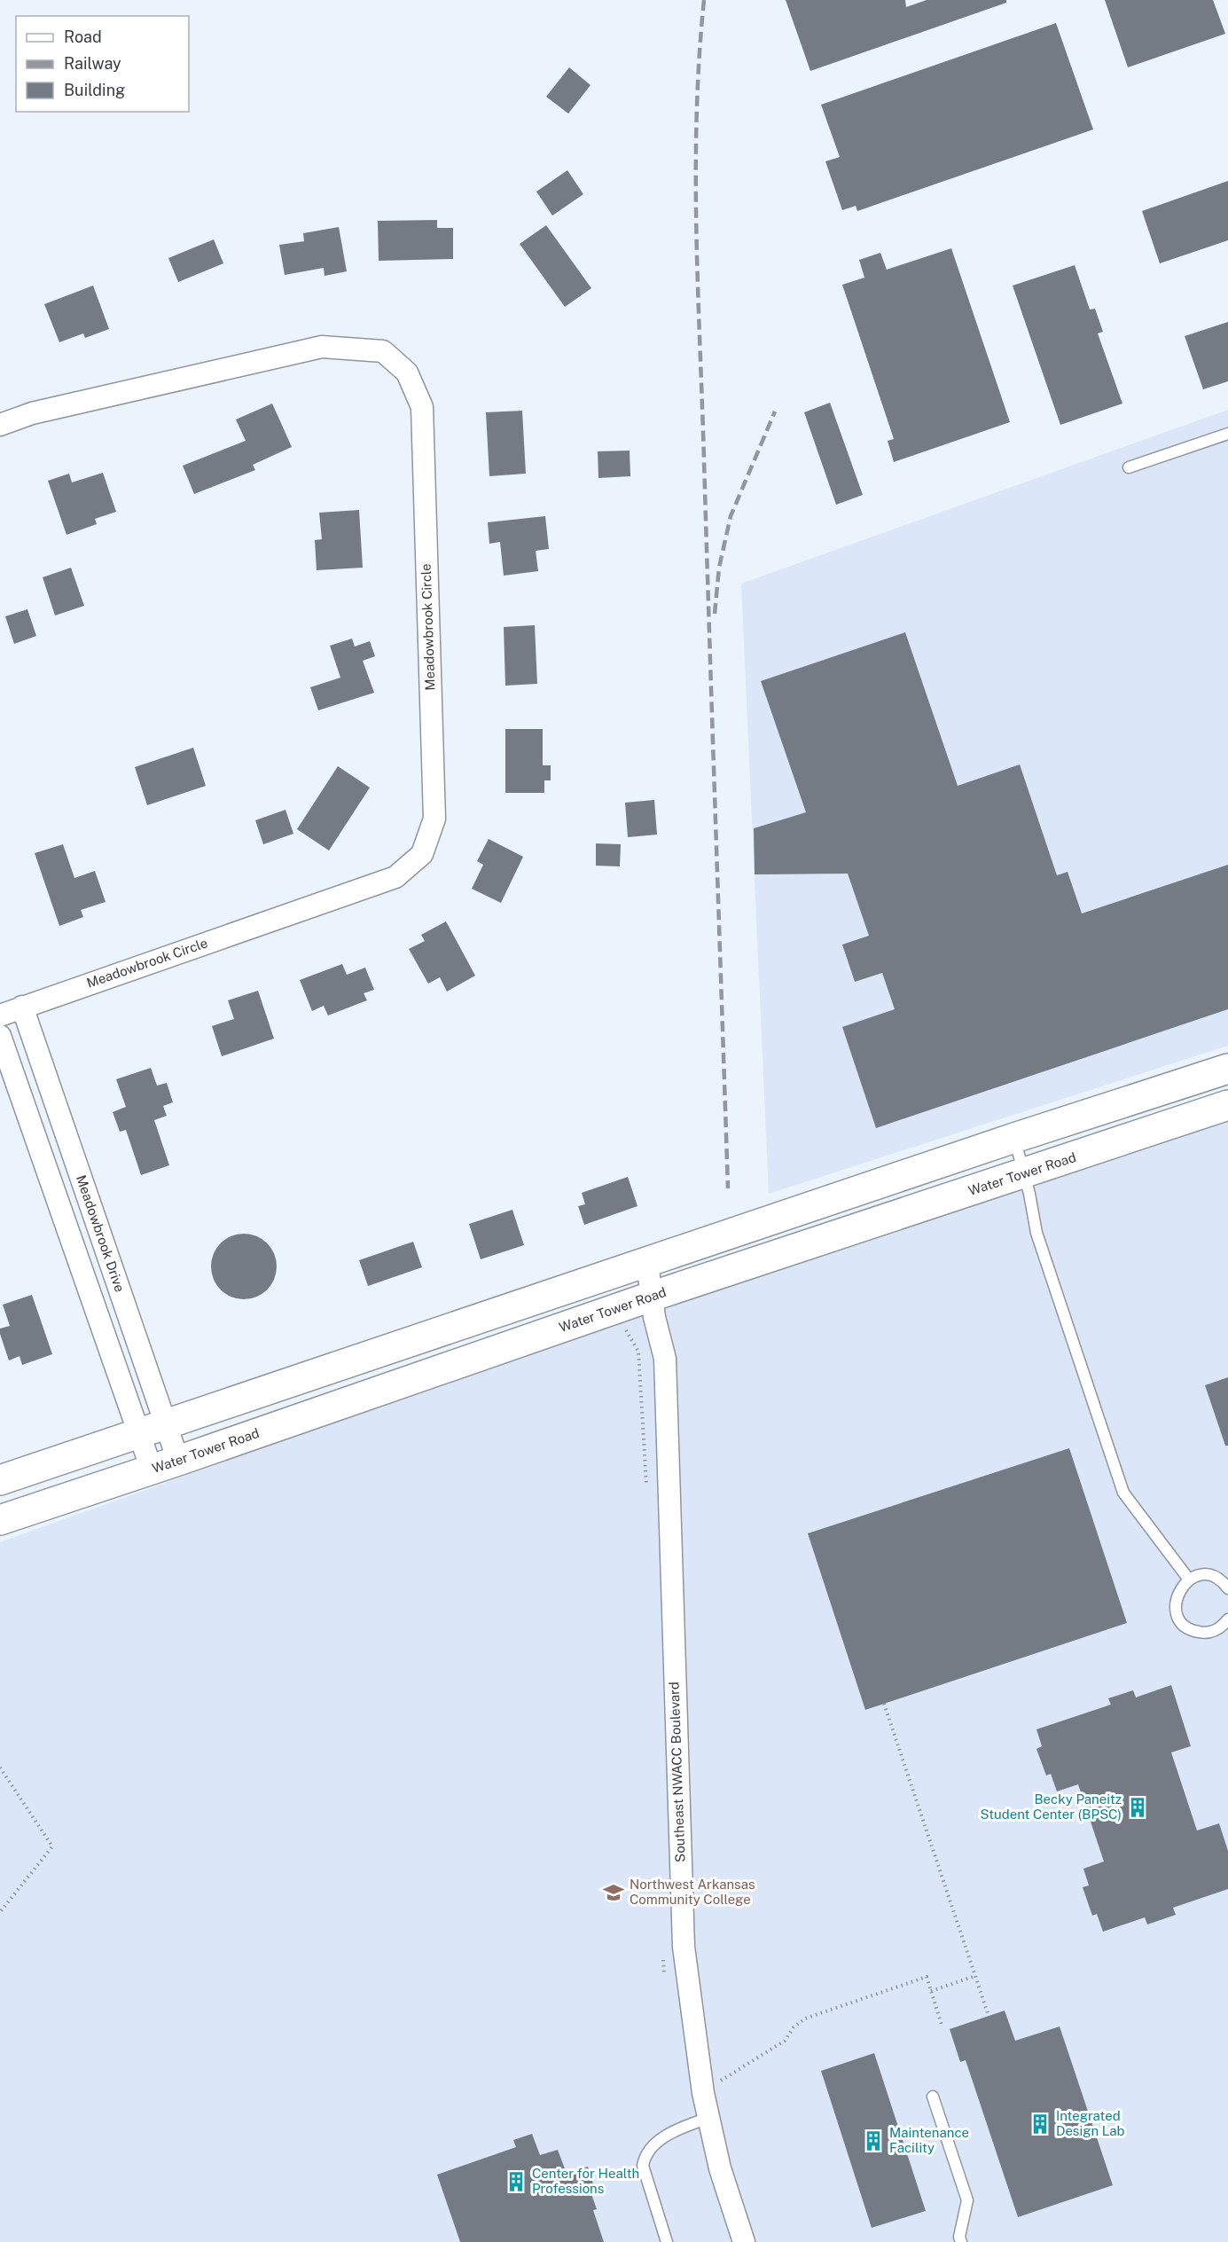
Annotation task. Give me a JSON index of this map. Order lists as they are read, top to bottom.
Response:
{
  "streets": {
    "street": [
      "Meadowbrook Circle",
      "Water Tower Road",
      "Meadowbrook Drive",
      "Southeast NWACC Boulevard"
    ]
  },
  "crossings": [
    ["Meadowbrook Circle", "Meadowbrook Drive"],
    ["Water Tower Road", "Meadowbrook Drive"],
    ["Water Tower Road", "Southeast NWACC Boulevard"]
  ],
  "places": {
    "building": [
      "Becky Paneitz Student Center (BPSC)",
      "Integrated Design Lab",
      "Maintenance Facility",
      "Center for Health Professions"
    ],
    "school or university": ["Northwest Arkansas Community College"]
  },
  "legend": ["Road", "Railway", "Building"]
}
